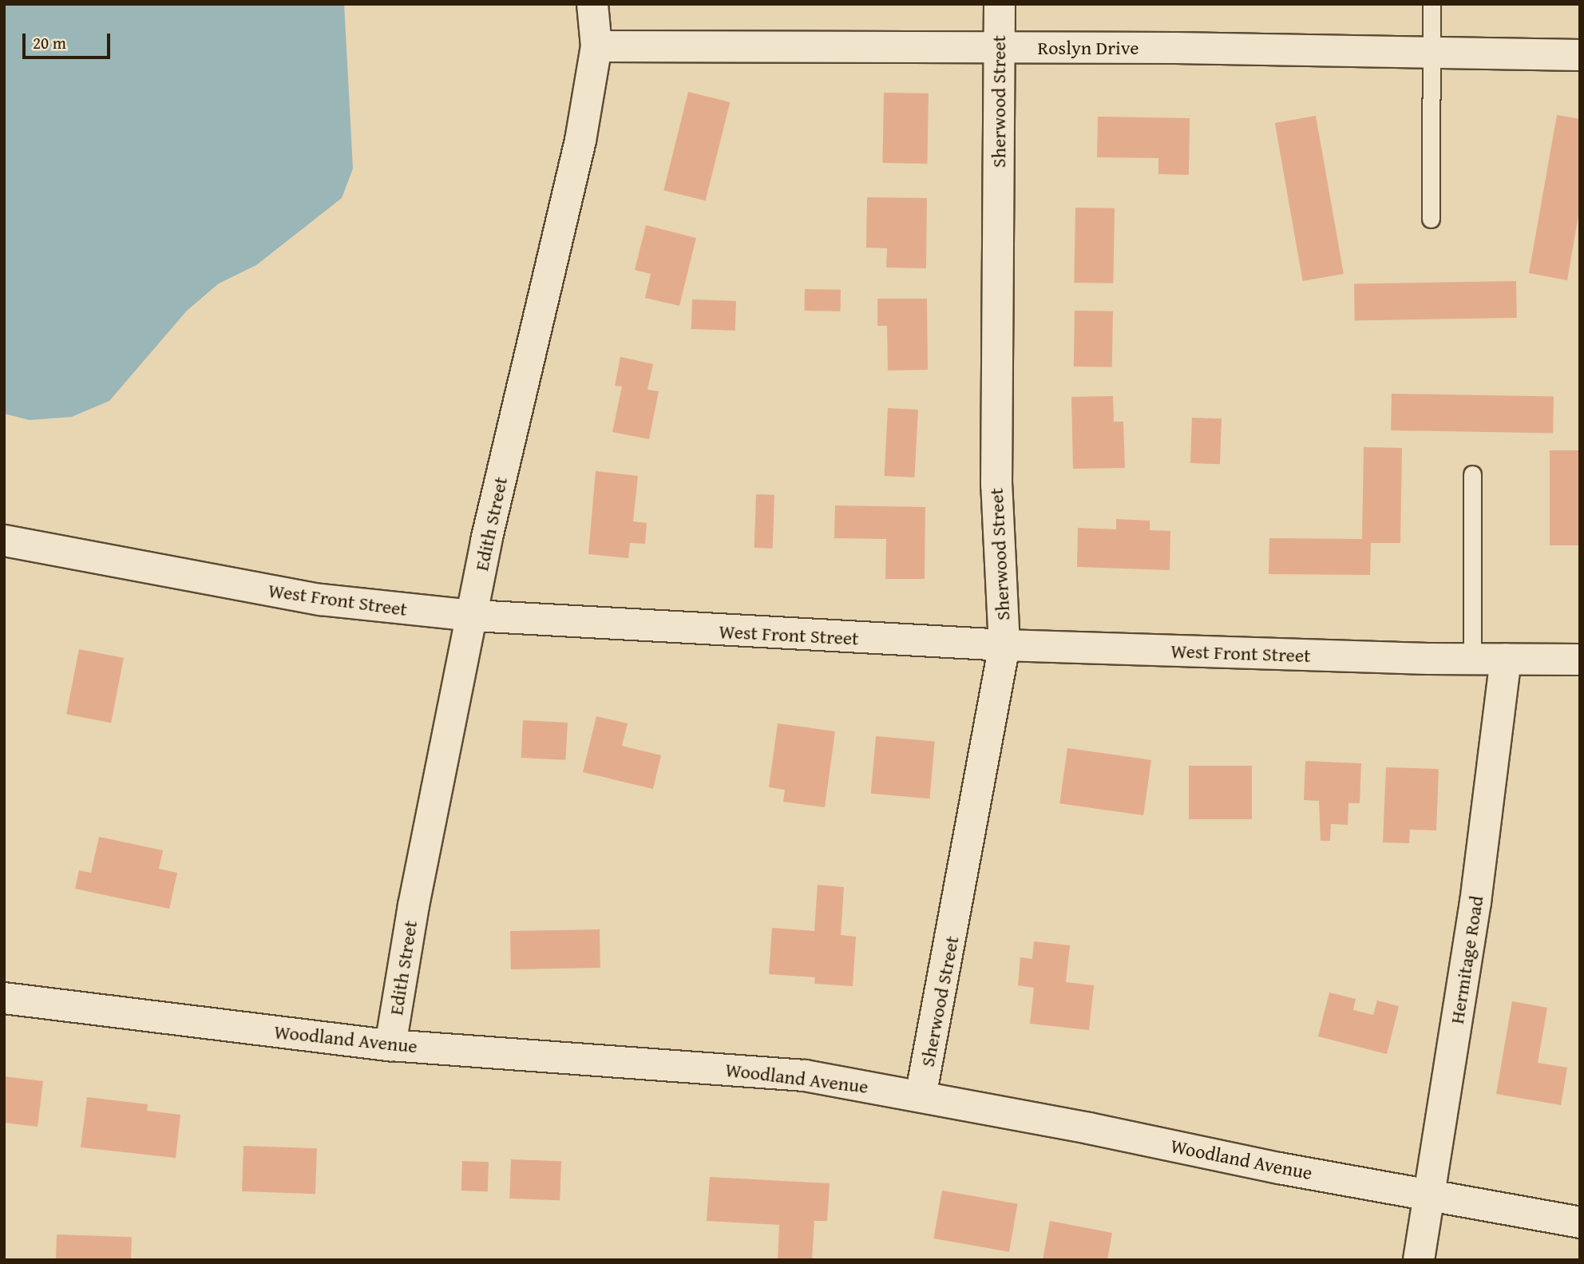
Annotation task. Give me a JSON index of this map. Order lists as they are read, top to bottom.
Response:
{
  "streets": {
    "street": [
      "Roslyn Drive",
      "Sherwood Street",
      "Edith Street",
      "West Front Street",
      "Hermitage Road",
      "Woodland Avenue"
    ]
  },
  "crossings": [
    ["Roslyn Drive", "Sherwood Street"],
    ["Roslyn Drive", "Edith Street"],
    ["Sherwood Street", "West Front Street"],
    ["Sherwood Street", "Woodland Avenue"],
    ["Edith Street", "West Front Street"],
    ["Edith Street", "Woodland Avenue"],
    ["West Front Street", "Hermitage Road"],
    ["Hermitage Road", "Woodland Avenue"]
  ],
  "scale_bar": "20 m"
}
